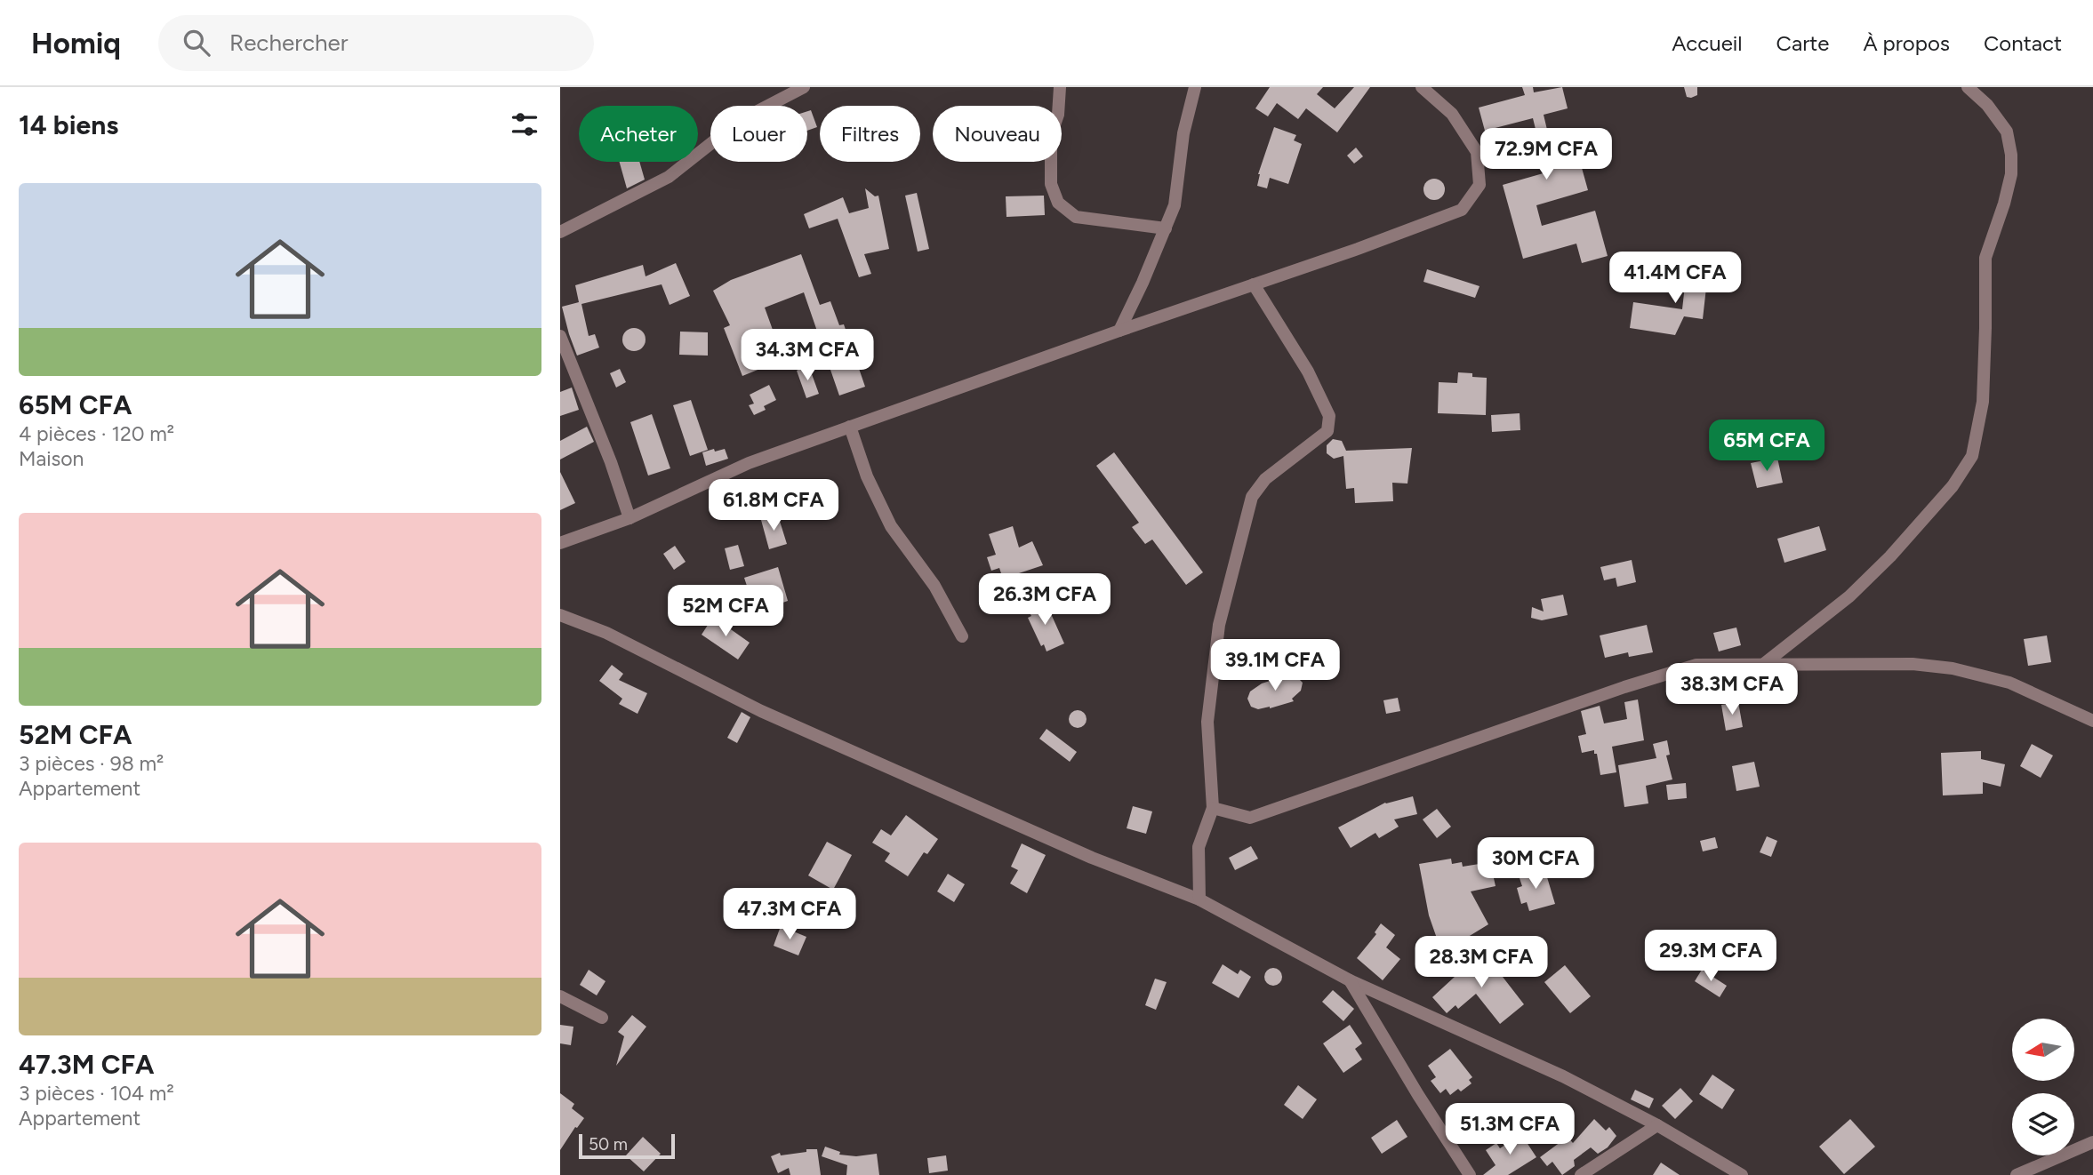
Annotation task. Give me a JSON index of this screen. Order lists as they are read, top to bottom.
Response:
{
  "scale_bar": "50 m",
  "north": "left",
  "page": {
    "header": "Homiq",
    "search": "Rechercher",
    "nav": [
      "Accueil",
      "Carte",
      "À propos",
      "Contact"
    ],
    "heading": "14 biens",
    "chip": [
      "Acheter",
      "Louer",
      "Filtres",
      "Nouveau"
    ],
    "price": [
      "72.9M CFA",
      "41.4M CFA",
      "34.3M CFA",
      "65M CFA",
      "61.8M CFA",
      "26.3M CFA",
      "52M CFA",
      "39.1M CFA",
      "38.3M CFA",
      "30M CFA",
      "47.3M CFA",
      "29.3M CFA",
      "28.3M CFA",
      "51.3M CFA"
    ],
    "list": [
      {
        "name": "65M CFA",
        "note": "4 pièces · 120 m² · Maison"
      },
      {
        "name": "52M CFA",
        "note": "3 pièces · 98 m² · Appartement"
      },
      {
        "name": "47.3M CFA",
        "note": "3 pièces · 104 m² · Appartement"
      }
    ],
    "scale": "50 m"
  }
}
